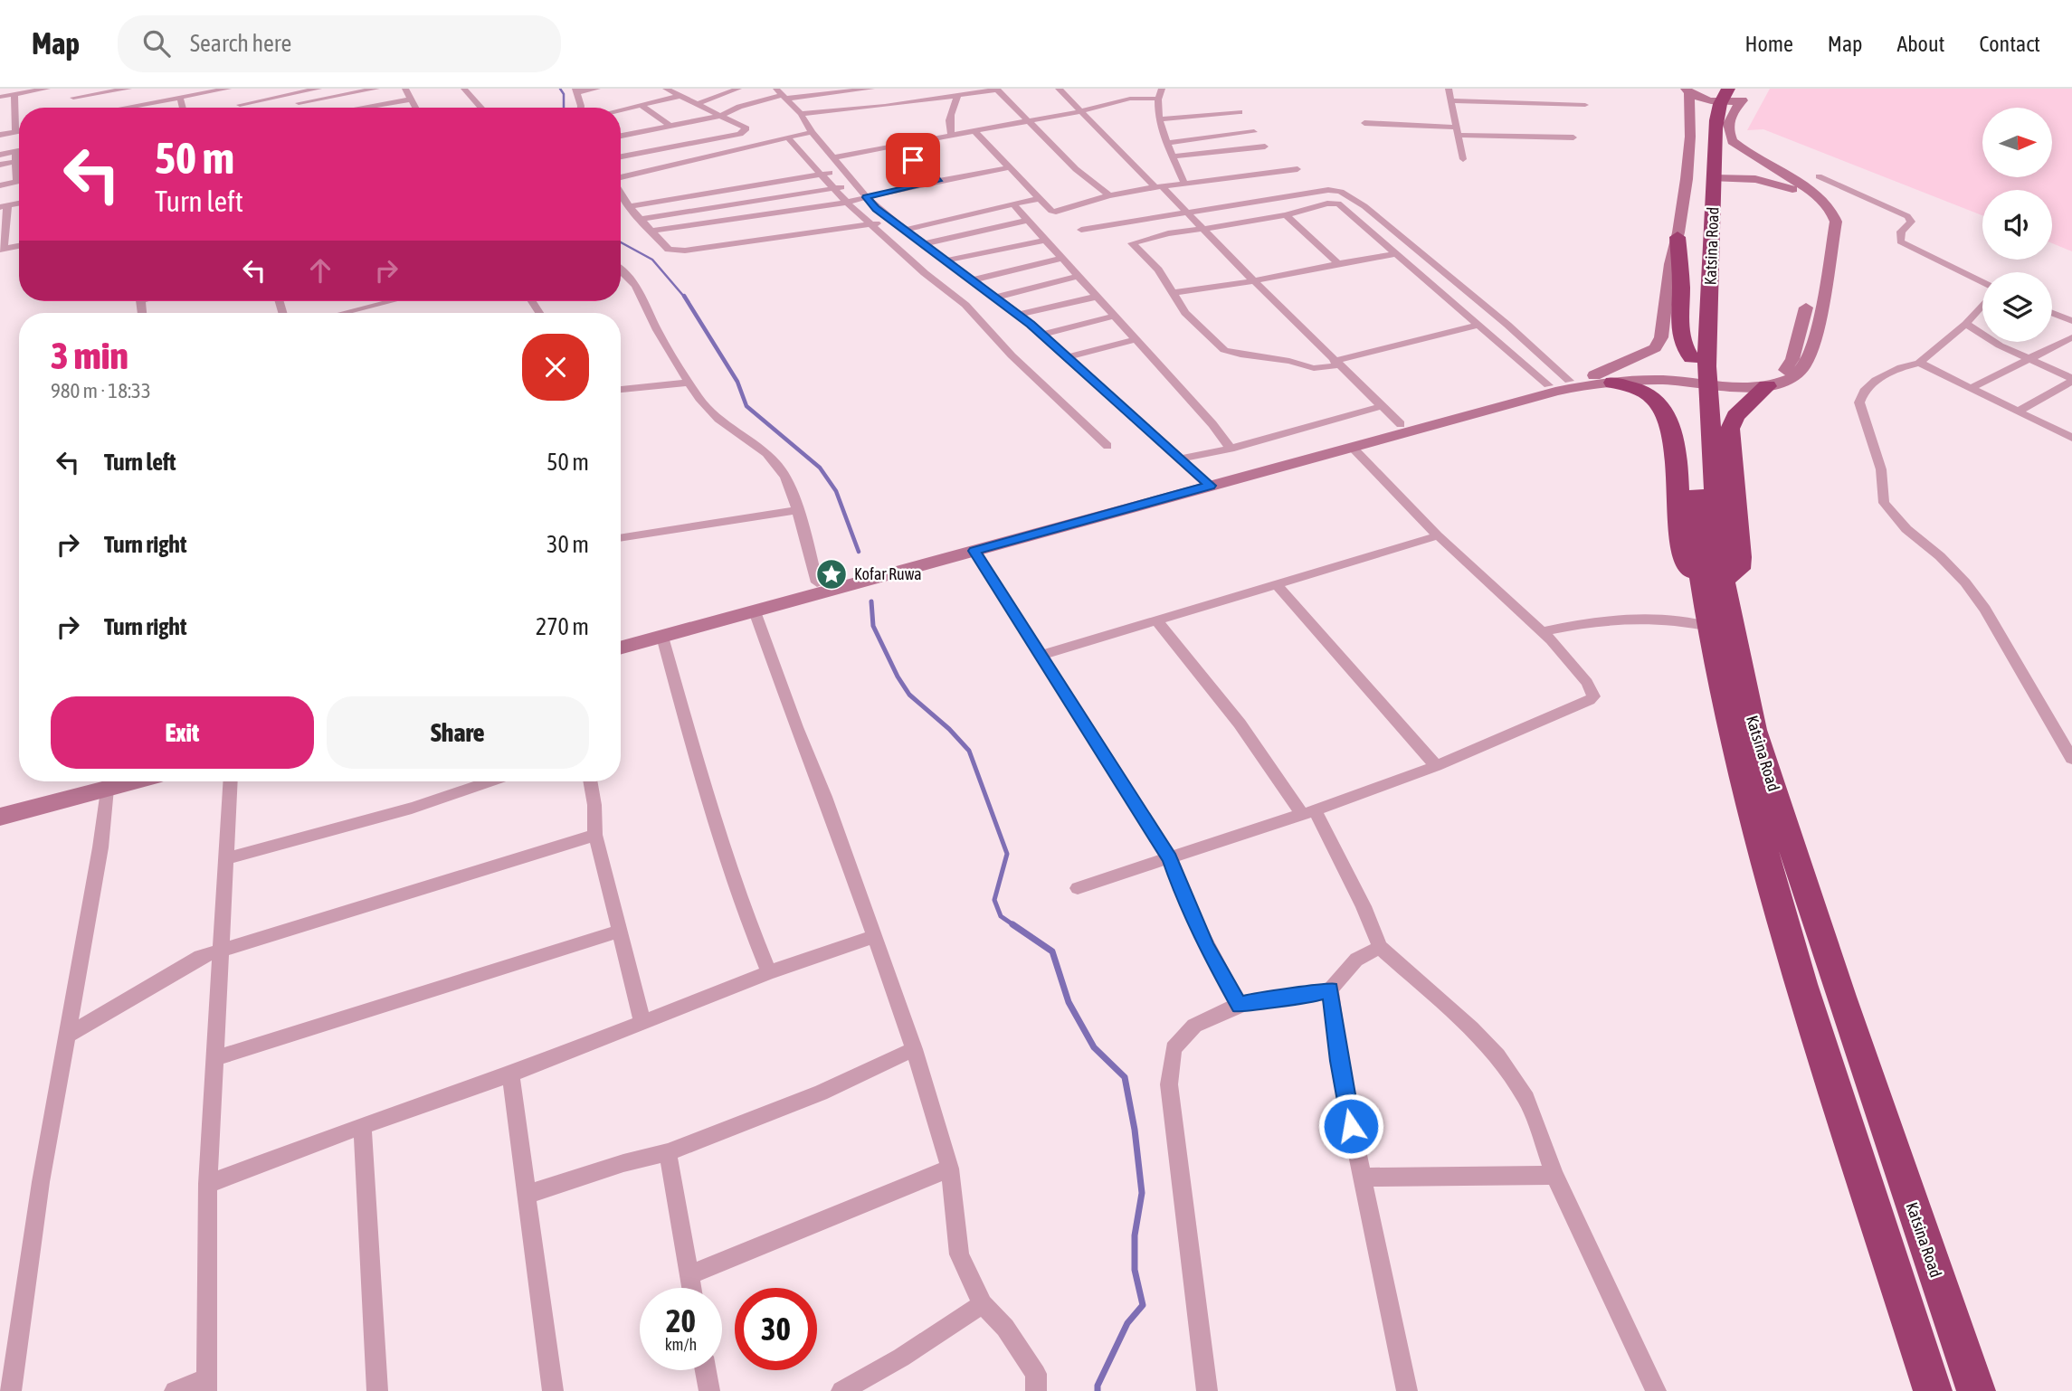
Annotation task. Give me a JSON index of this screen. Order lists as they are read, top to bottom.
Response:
{
  "streets": {
    "highway": ["Katsina Road"]
  },
  "places": {
    "place": ["Kofar Ruwa"]
  },
  "north": "right",
  "page": {
    "header": "Map",
    "search": "Search here",
    "nav": [
      "Home",
      "Map",
      "About",
      "Contact"
    ],
    "turn": ["50 m", "Turn left"],
    "heading": ["3 min", "980 m · 18:33"],
    "list": [
      {
        "name": "Turn left",
        "value": "50 m"
      },
      {
        "name": "Turn right",
        "value": "30 m"
      },
      {
        "name": "Turn right",
        "value": "270 m"
      }
    ],
    "buttons": ["Exit", "Share"],
    "speed": "20 km/h",
    "limit": "30"
  }
}
